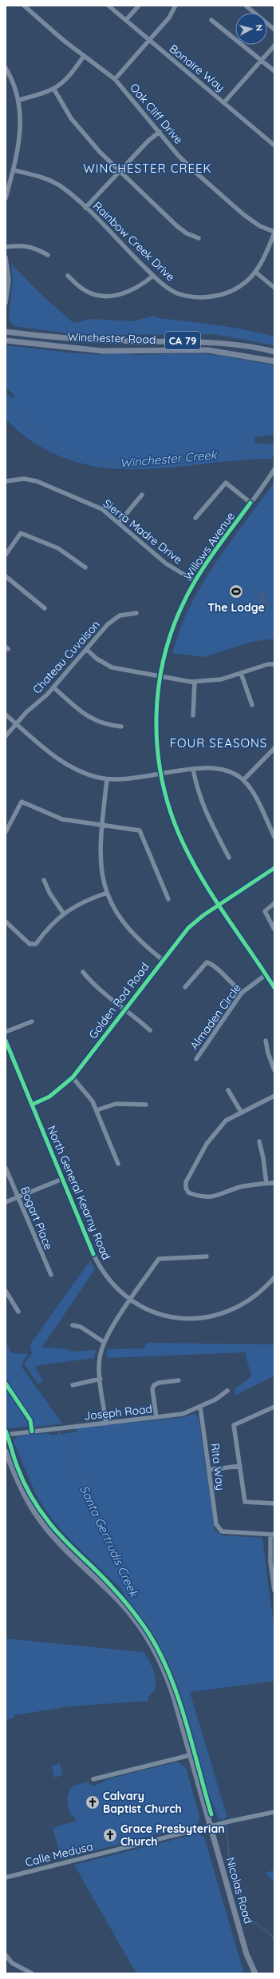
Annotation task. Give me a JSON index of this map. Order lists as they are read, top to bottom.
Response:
{
  "streets": {
    "main road": ["Winchester Road", "CA 79", "Nicolas Road"],
    "street": [
      "Bonaire Way",
      "Oak Cliff Drive",
      "Rainbow Creek Drive",
      "Sierra Madre Drive",
      "Willows Avenue",
      "Chateau Cuvaison",
      "Golden Rod Road",
      "Almaden Circle",
      "North General Kearny Road",
      "Bogart Place",
      "Joseph Road",
      "Rita Way",
      "Calle Medusa"
    ]
  },
  "crossings": [
    ["Oak Cliff Drive", "Rainbow Creek Drive"],
    ["Sierra Madre Drive", "Willows Avenue"],
    ["Willows Avenue", "Golden Rod Road"],
    ["Willows Avenue", "Almaden Circle"],
    ["Golden Rod Road", "North General Kearny Road"],
    ["Joseph Road", "Rita Way"],
    ["Calle Medusa", "Nicolas Road"]
  ],
  "districts": ["WINCHESTER CREEK", "FOUR SEASONS"],
  "water": ["Winchester Creek", "Santa Gertrudis Creek"],
  "places": {
    "sports": ["The Lodge"],
    "church": ["Calvary Baptist Church", "Grace Presbyterian Church"]
  },
  "north": "right"
}
